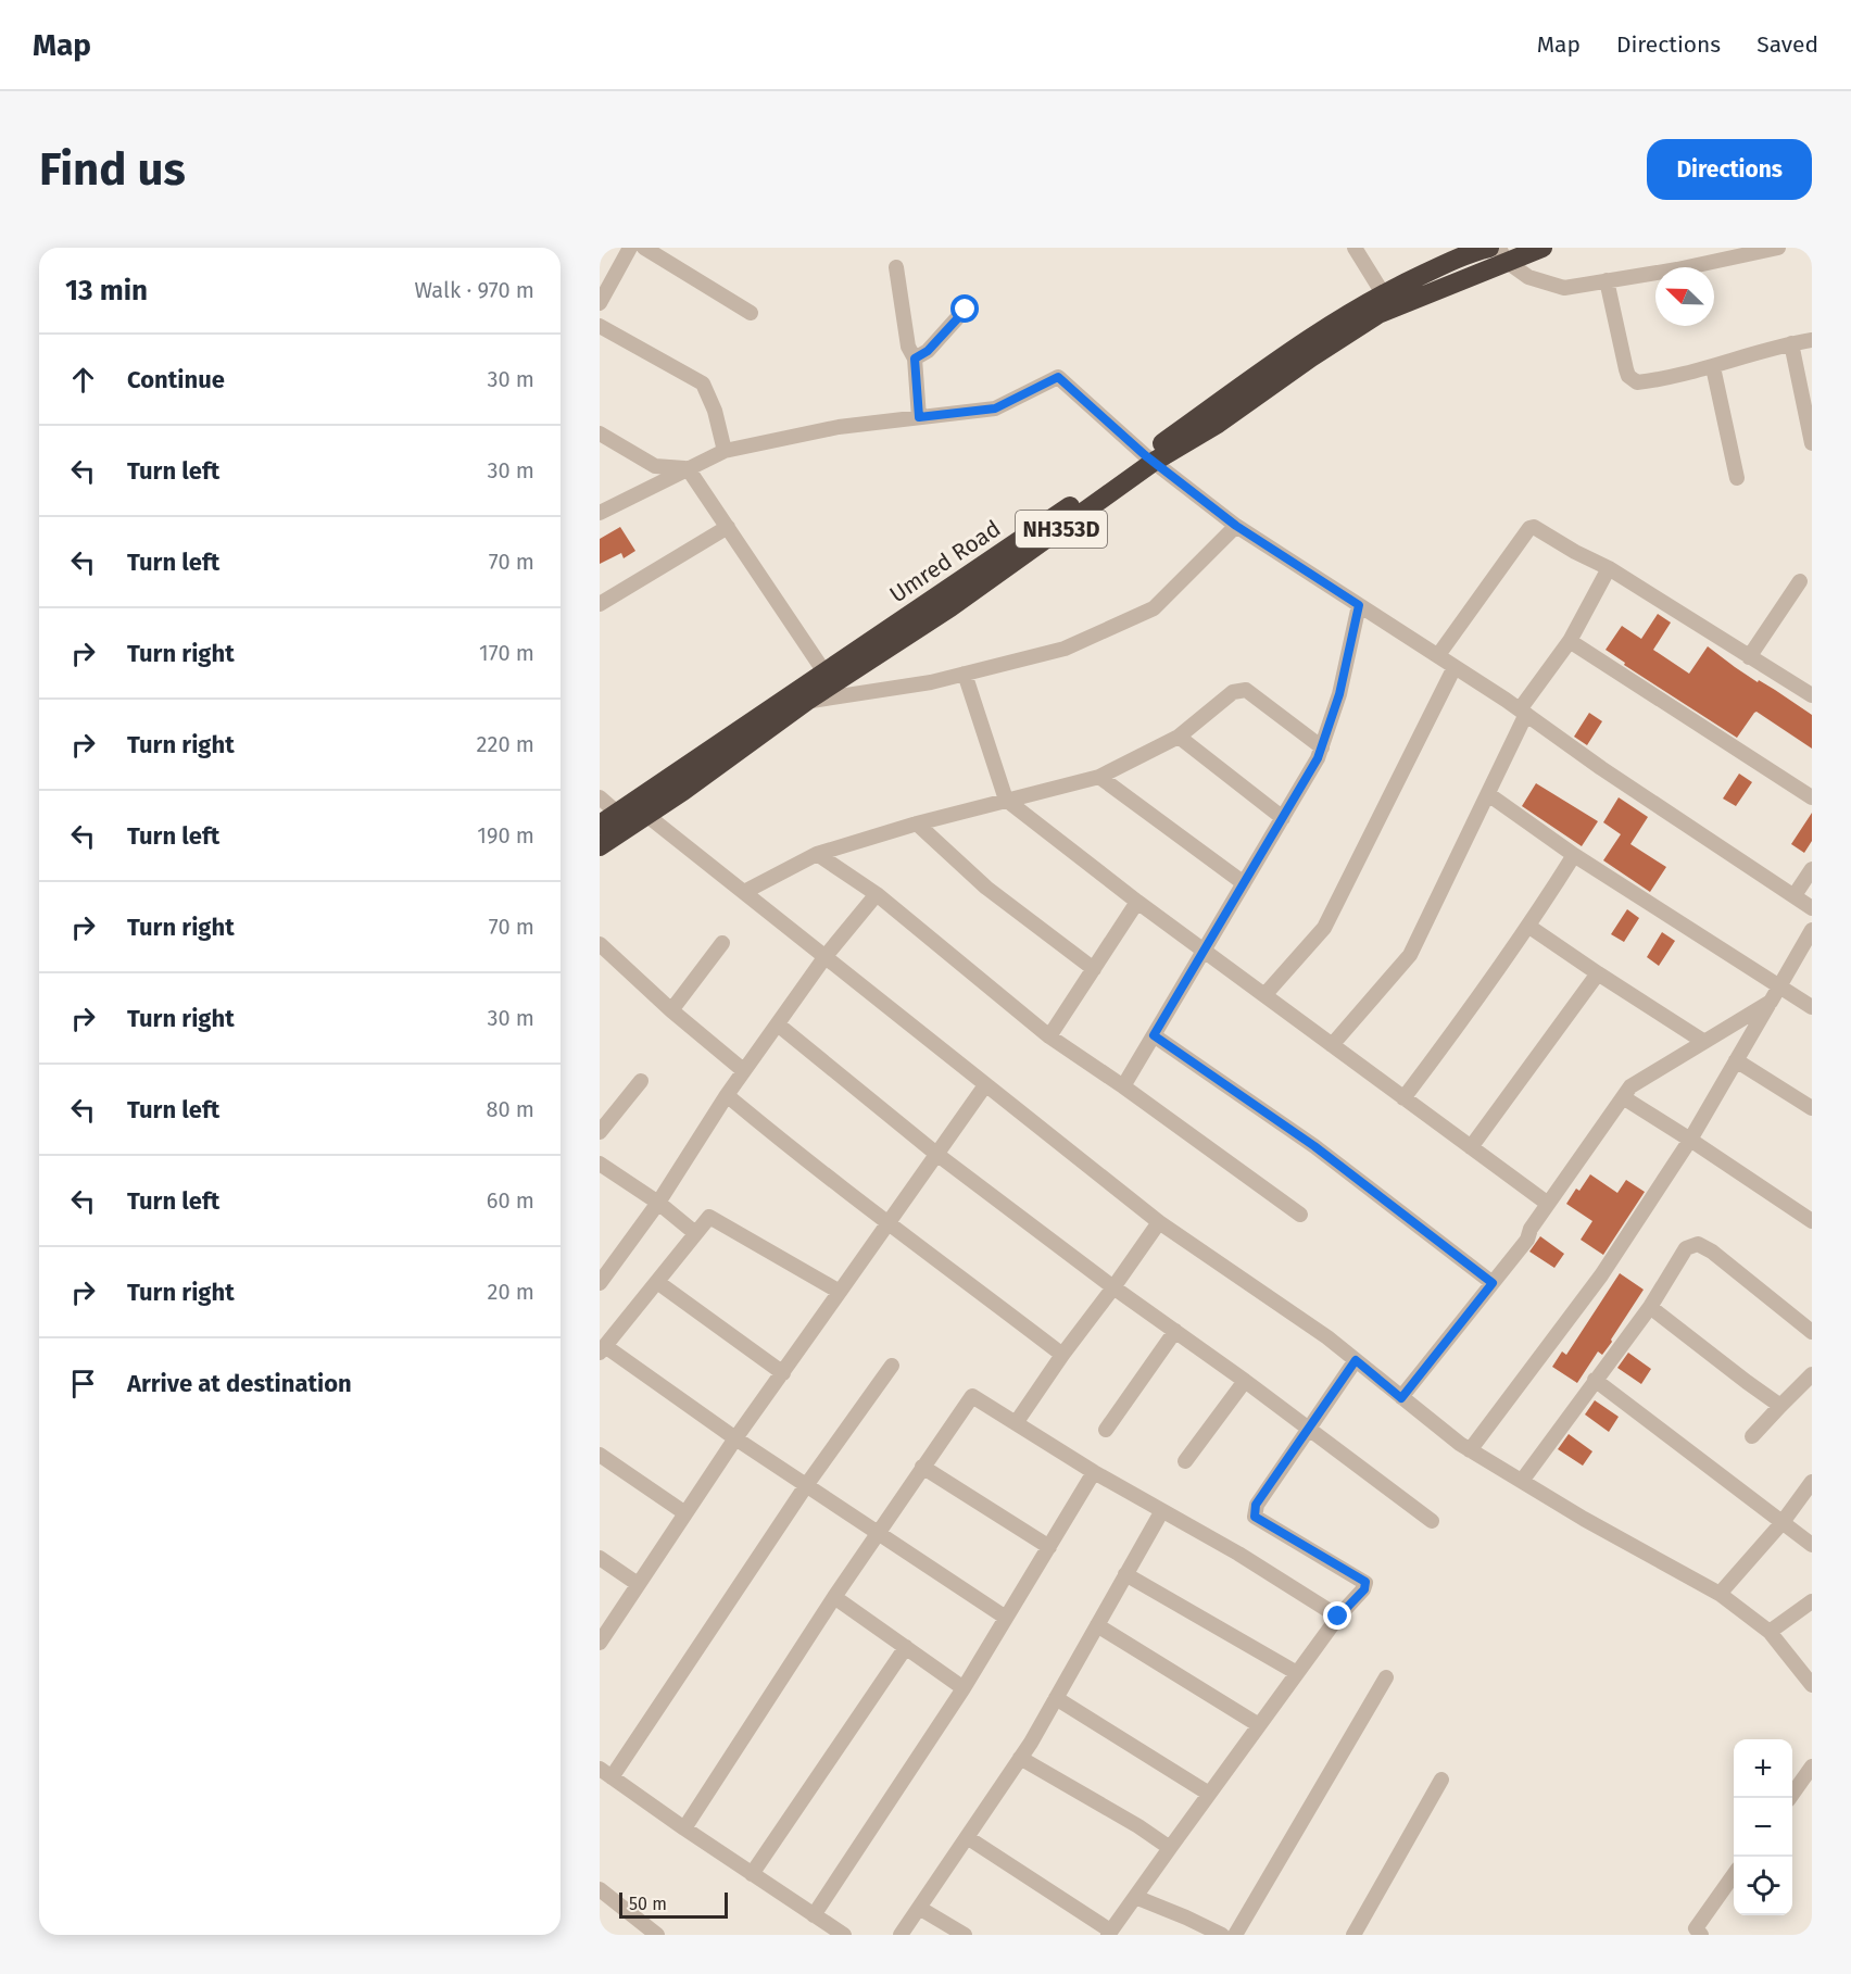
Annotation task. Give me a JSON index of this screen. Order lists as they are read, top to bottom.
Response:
{
  "streets": {
    "highway": ["NH353D"]
  },
  "scale_bar": "50 m",
  "north": "top left",
  "page": {
    "header": "Map",
    "nav": ["Map", "Directions", "Saved"],
    "buttons": "Directions",
    "title": "Find us",
    "heading": ["13 min", "Walk · 970 m"],
    "list": [
      ["Continue", "30 m"],
      ["Turn left", "30 m"],
      ["Turn left", "70 m"],
      ["Turn right", "170 m"],
      ["Turn right", "220 m"],
      ["Turn left", "190 m"],
      ["Turn right", "70 m"],
      ["Turn right", "30 m"],
      ["Turn left", "80 m"],
      ["Turn left", "60 m"],
      ["Turn right", "20 m"],
      "Arrive at destination"
    ],
    "map_buttons": ["+", "−"],
    "scale": "50 m"
  }
}
